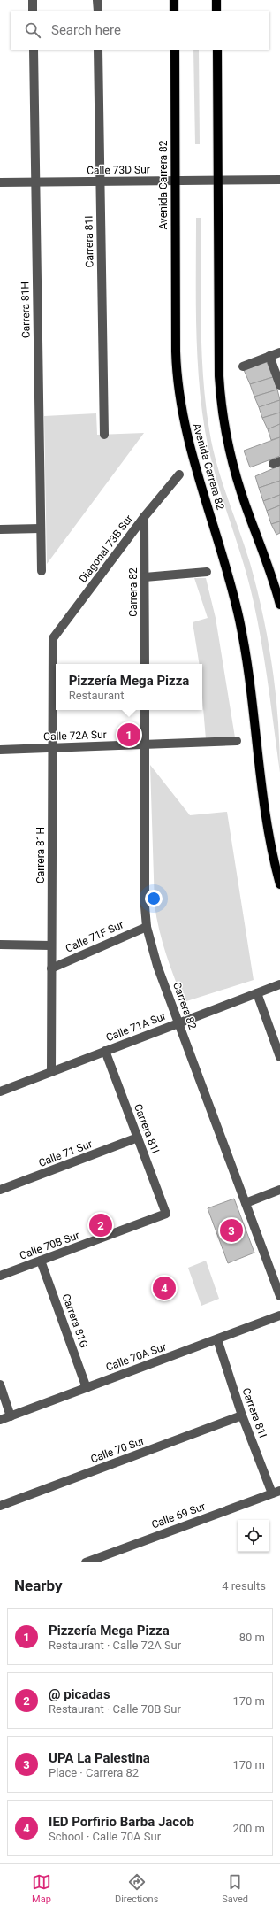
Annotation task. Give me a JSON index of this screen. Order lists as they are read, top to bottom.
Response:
{
  "streets": {
    "main road": ["Avenida Carrera 82"],
    "street": [
      "Calle 73D Sur",
      "Carrera 81I",
      "Carrera 81H",
      "Diagonal 73B Sur",
      "Carrera 82",
      "Calle 72A Sur",
      "Calle 71F Sur",
      "Calle 71A Sur",
      "Calle 71 Sur",
      "Calle 70B Sur",
      "Carrera 81G",
      "Calle 70A Sur",
      "Calle 70 Sur",
      "Calle 69 Sur"
    ]
  },
  "crossings": [
    ["Calle 73D Sur", "Avenida Carrera 82"],
    ["Calle 73D Sur", "Carrera 81I"],
    ["Calle 73D Sur", "Carrera 81H"],
    ["Carrera 81I", "Calle 71A Sur"],
    ["Carrera 81I", "Calle 71 Sur"],
    ["Carrera 81I", "Calle 70B Sur"],
    ["Carrera 81I", "Calle 70A Sur"],
    ["Carrera 81I", "Calle 70 Sur"],
    ["Carrera 81I", "Calle 69 Sur"],
    ["Carrera 81H", "Diagonal 73B Sur"],
    ["Carrera 81H", "Calle 72A Sur"],
    ["Carrera 81H", "Calle 71F Sur"],
    ["Carrera 81H", "Calle 71A Sur"],
    ["Diagonal 73B Sur", "Carrera 82"],
    ["Carrera 82", "Calle 72A Sur"],
    ["Carrera 82", "Calle 71F Sur"],
    ["Carrera 82", "Calle 71A Sur"],
    ["Calle 70B Sur", "Carrera 81G"],
    ["Carrera 81G", "Calle 70A Sur"]
  ],
  "page": {
    "search": "Search here",
    "popup": ["Pizzería Mega Pizza", "Restaurant"],
    "pins": [
      "1",
      "2",
      "3",
      "4"
    ],
    "heading": ["Nearby", "4 results"],
    "list": [
      {
        "mark": "1",
        "name": "Pizzería Mega Pizza",
        "note": "Restaurant · Calle 72A Sur",
        "value": "80 m"
      },
      {
        "mark": "2",
        "name": "@ picadas",
        "note": "Restaurant · Calle 70B Sur",
        "value": "170 m"
      },
      {
        "mark": "3",
        "name": "UPA La Palestina",
        "note": "Place · Carrera 82",
        "value": "170 m"
      },
      {
        "mark": "4",
        "name": "IED Porfirio Barba Jacob",
        "note": "School · Calle 70A Sur",
        "value": "200 m"
      }
    ],
    "nav": ["Map", "Directions", "Saved"]
  }
}
